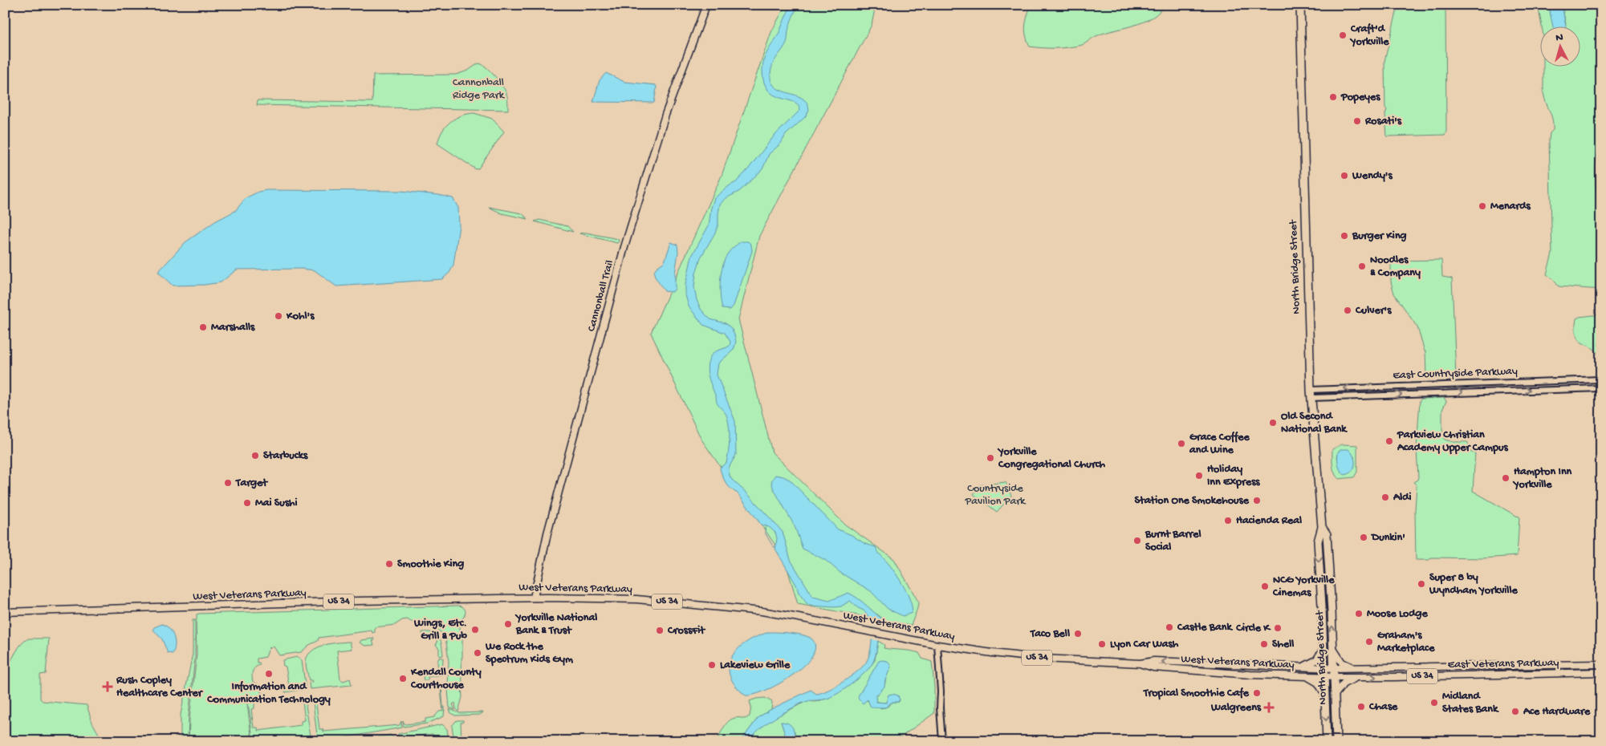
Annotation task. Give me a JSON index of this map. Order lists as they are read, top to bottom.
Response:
{
  "streets": {
    "highway": ["North Bridge Street"],
    "main road": [
      "Cannonball Trail",
      "West Veterans Parkway",
      "US 34",
      "East Veterans Parkway"
    ],
    "street": ["East Countryside Parkway"]
  },
  "crossings": [
    ["North Bridge Street", "East Countryside Parkway"],
    ["North Bridge Street", "West Veterans Parkway"],
    ["North Bridge Street", "East Veterans Parkway"],
    ["Cannonball Trail", "West Veterans Parkway"],
    ["West Veterans Parkway", "East Veterans Parkway"]
  ],
  "parks": ["Cannonball Ridge Park", "Countryside Pavilion Park"],
  "places": {
    "other": [
      "Craft'd Yorkville",
      "Popeyes",
      "Rosati's",
      "Wendy's",
      "Menards",
      "Burger King",
      "Noodles & Company",
      "Culver's",
      "Kohl's",
      "Marshalls",
      "Old Second National Bank",
      "Parkview Christian Academy Upper Campus",
      "Grace Coffee and Wine",
      "Starbucks",
      "Yorkville Congregational Church",
      "Holiday Inn Express",
      "Hampton Inn Yorkville",
      "Target",
      "Aldi",
      "Station One Smokehouse",
      "Mai Sushi",
      "Hacienda Real",
      "Dunkin'",
      "Burnt Barrel Social",
      "Smoothie King",
      "Super 8 by Wyndham Yorkville",
      "NCG Yorkville Cinemas",
      "Moose Lodge",
      "Yorkville National Bank & Trust",
      "Castle Bank",
      "Circle K",
      "Wings, Etc. Grill & Pub",
      "CrossFit",
      "Taco Bell",
      "Graham's Marketplace",
      "Lyon Car Wash",
      "Shell",
      "We Rock the Spectrum Kids Gym",
      "Lakeview Grille",
      "Information and Communication Technology",
      "Kendall County Courthouse",
      "Tropical Smoothie Cafe",
      "Midland States Bank",
      "Chase",
      "Ace Hardware"
    ],
    "health": ["Rush Copley Healthcare Center", "Walgreens"]
  },
  "north": "top"
}
